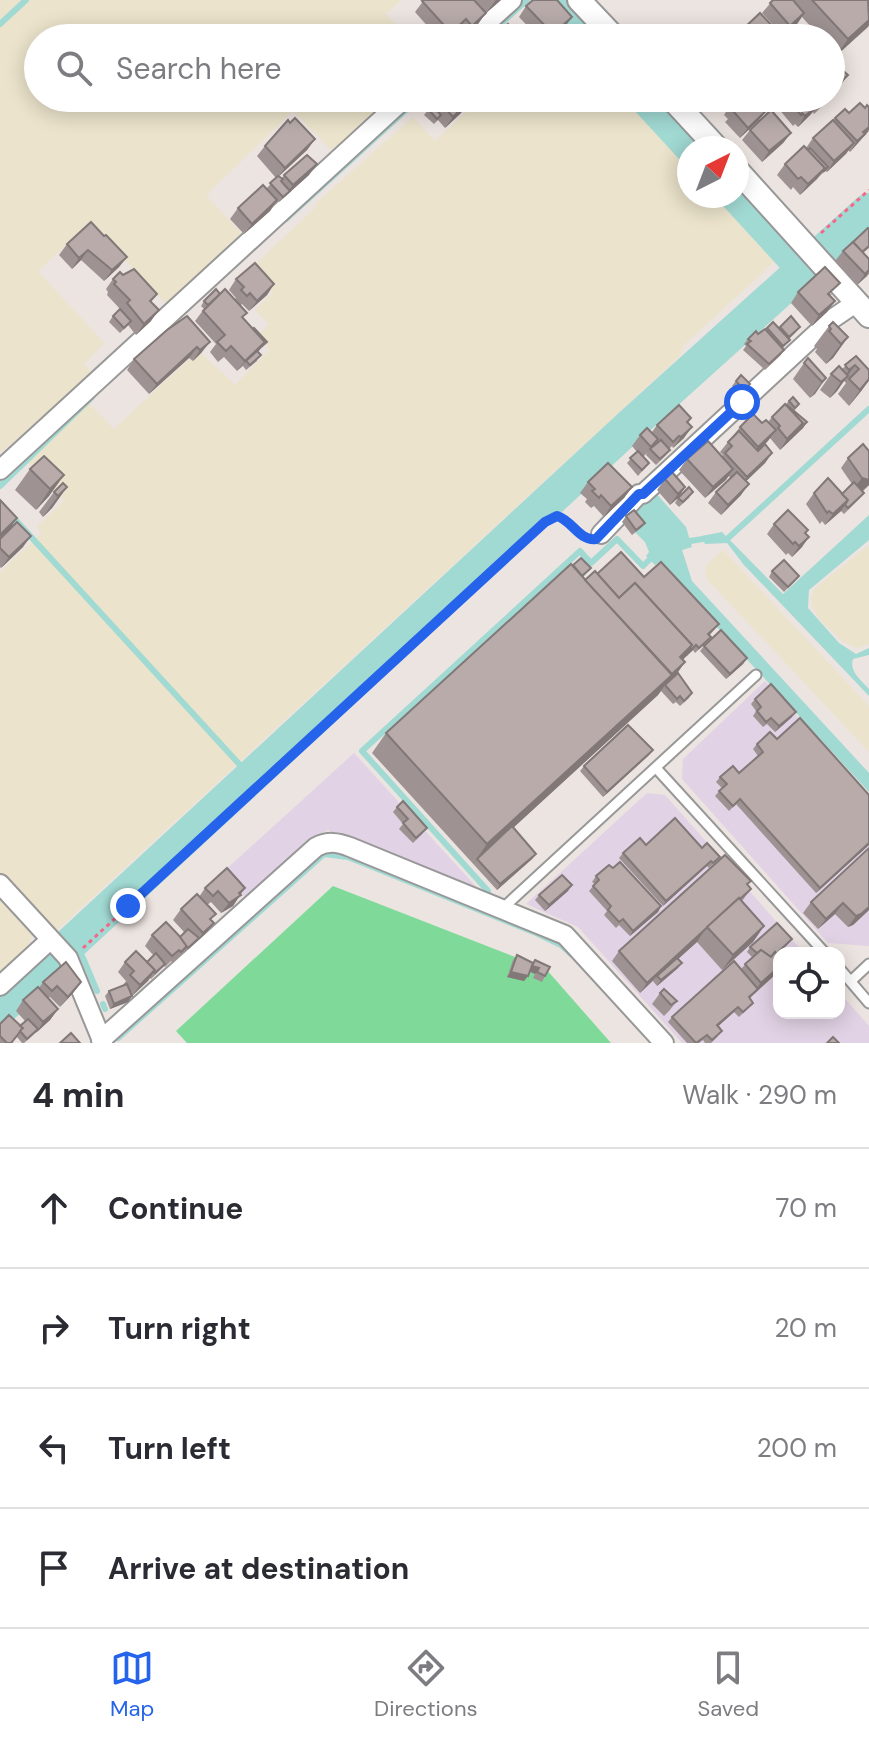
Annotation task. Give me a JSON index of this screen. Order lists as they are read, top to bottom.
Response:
{
  "north": "top right",
  "page": {
    "search": "Search here",
    "heading": ["4 min", "Walk · 290 m"],
    "list": [
      ["Continue", "70 m"],
      ["Turn right", "20 m"],
      ["Turn left", "200 m"],
      "Arrive at destination"
    ],
    "nav": ["Map", "Directions", "Saved"]
  }
}
